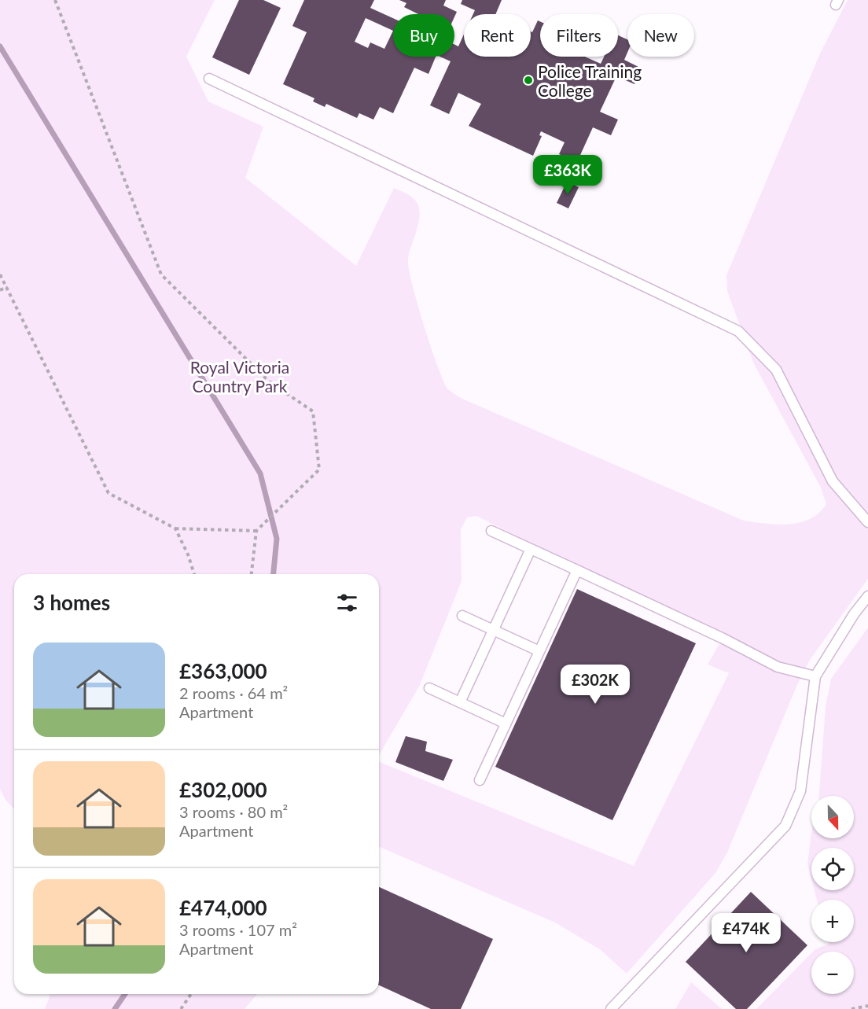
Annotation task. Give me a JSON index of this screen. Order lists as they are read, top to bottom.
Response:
{
  "parks": ["Royal Victoria Country Park"],
  "places": ["Police Training College"],
  "north": "bottom",
  "page": {
    "chip": [
      "Buy",
      "Rent",
      "Filters",
      "New"
    ],
    "price": ["£363K", "£302K", "£474K"],
    "heading": "3 homes",
    "list": [
      {
        "name": "£363,000",
        "note": "2 rooms · 64 m² · Apartment"
      },
      {
        "name": "£302,000",
        "note": "3 rooms · 80 m² · Apartment"
      },
      {
        "name": "£474,000",
        "note": "3 rooms · 107 m² · Apartment"
      }
    ],
    "map_buttons": ["+", "−"]
  }
}
